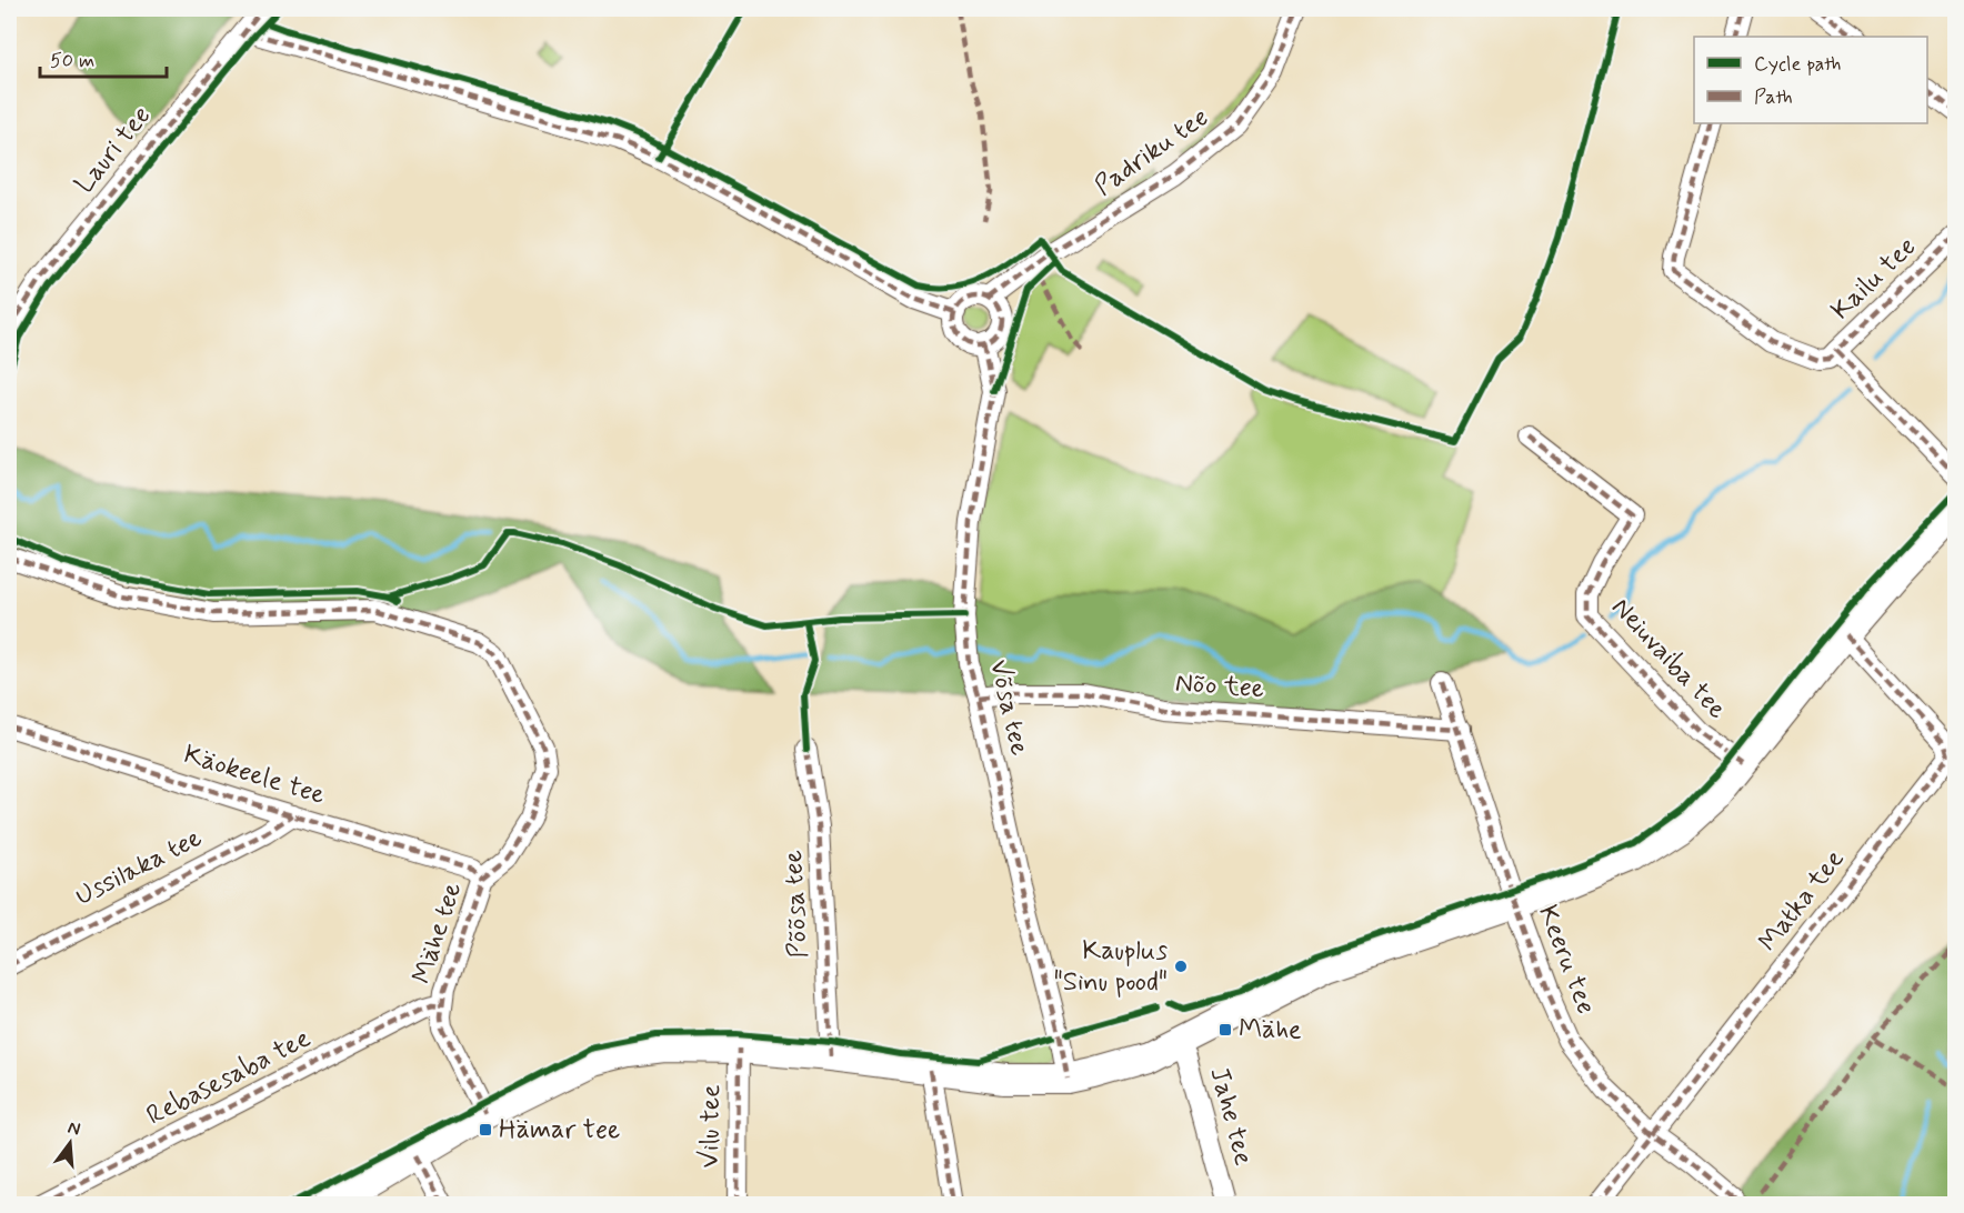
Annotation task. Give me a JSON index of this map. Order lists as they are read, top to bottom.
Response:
{
  "streets": {
    "street": [
      "Lauri tee",
      "Padriku tee",
      "Kailu tee",
      "Neiuvaiba tee",
      "Nõo tee",
      "Võsa tee",
      "Käokeele tee",
      "Ussilaka tee",
      "Matka tee",
      "Põõsa tee",
      "Mähe tee",
      "Keeru tee",
      "Rebasesaba tee",
      "Jahe tee",
      "Vilu tee"
    ]
  },
  "crossings": [
    ["Padriku tee", "Võsa tee"],
    ["Nõo tee", "Võsa tee"],
    ["Nõo tee", "Keeru tee"],
    ["Käokeele tee", "Ussilaka tee"],
    ["Käokeele tee", "Mähe tee"],
    ["Matka tee", "Keeru tee"],
    ["Mähe tee", "Rebasesaba tee"]
  ],
  "places": {
    "other": ["Kauplus \"Sinu pood\""],
    "transit": ["Mähe", "Hämar tee"]
  },
  "legend": ["Cycle path", "Path"],
  "scale_bar": "50 m",
  "north": "top"
}
